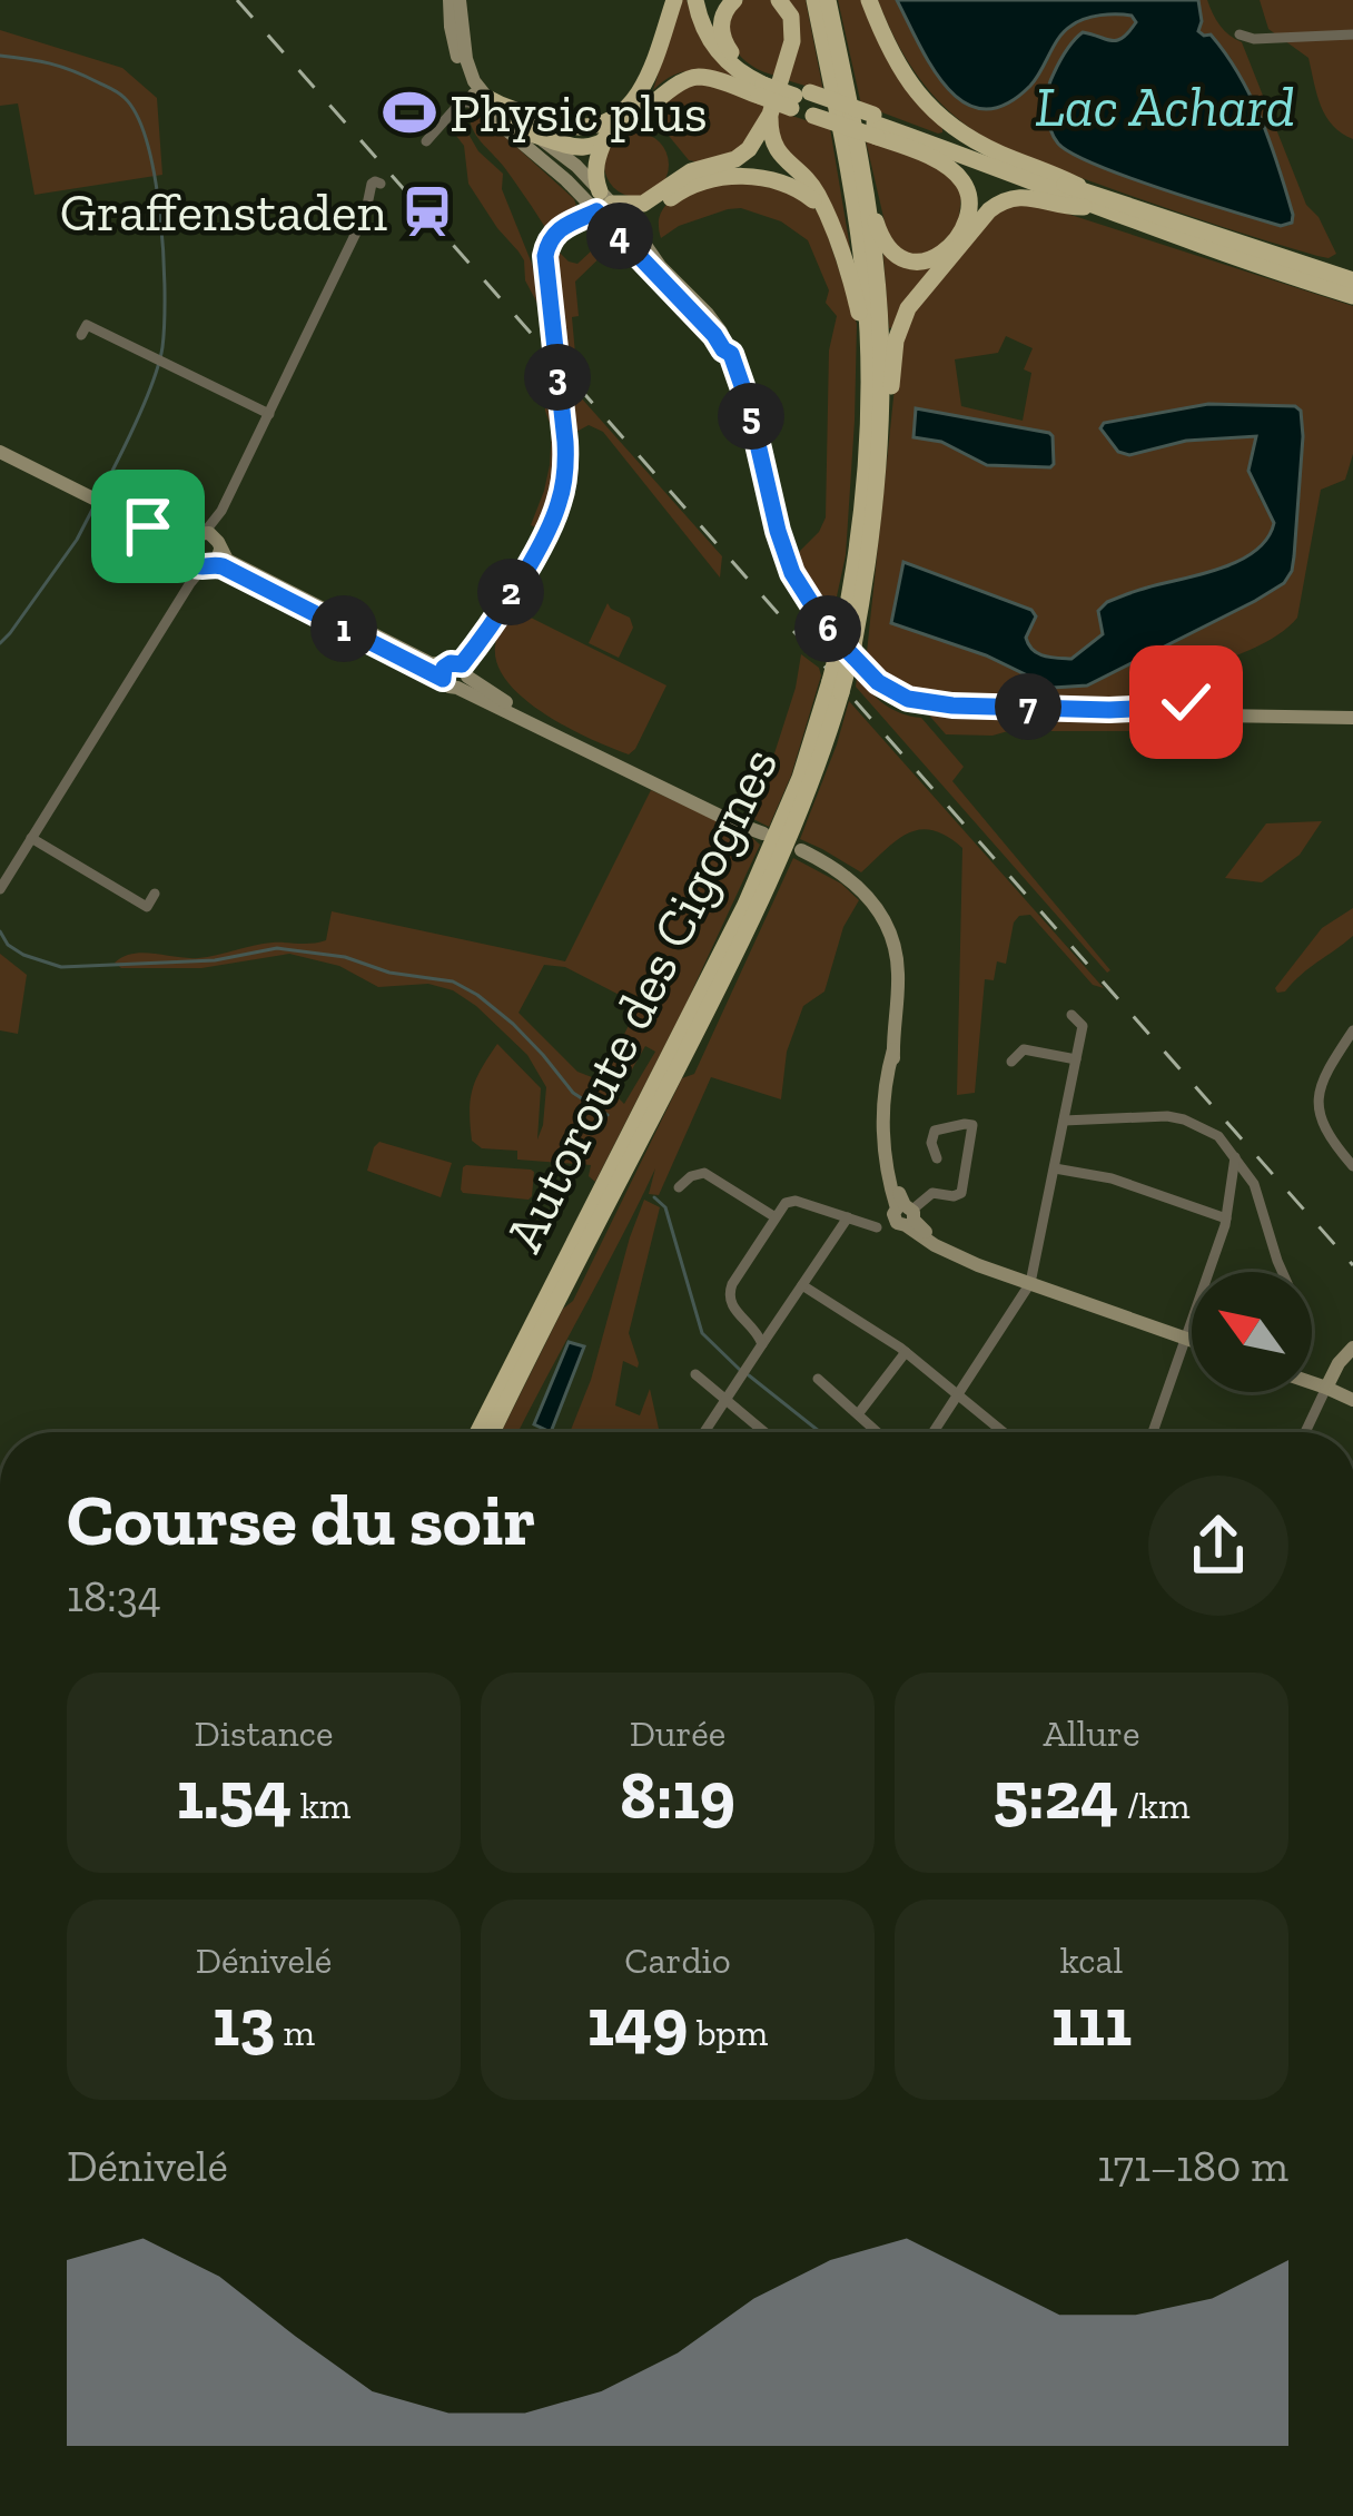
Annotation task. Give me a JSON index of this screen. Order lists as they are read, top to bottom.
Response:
{
  "streets": {
    "highway": ["Autoroute des Cigognes"]
  },
  "water": ["Lac Achard"],
  "places": {
    "sports": ["Physic plus"],
    "station": ["Graffenstaden"]
  },
  "north": "top left",
  "page": {
    "pins": [
      "4",
      "3",
      "5",
      "2",
      "1",
      "6",
      "7"
    ],
    "heading": ["Course du soir", "18:34"],
    "stats": [
      ["Distance", "1.54 km"],
      ["Durée", "8:19"],
      ["Allure", "5:24 /km"],
      ["Dénivelé", "13 m"],
      ["Cardio", "149 bpm"],
      ["kcal", "111"]
    ],
    "chart": ["Dénivelé", "171–180 m"]
  }
}
